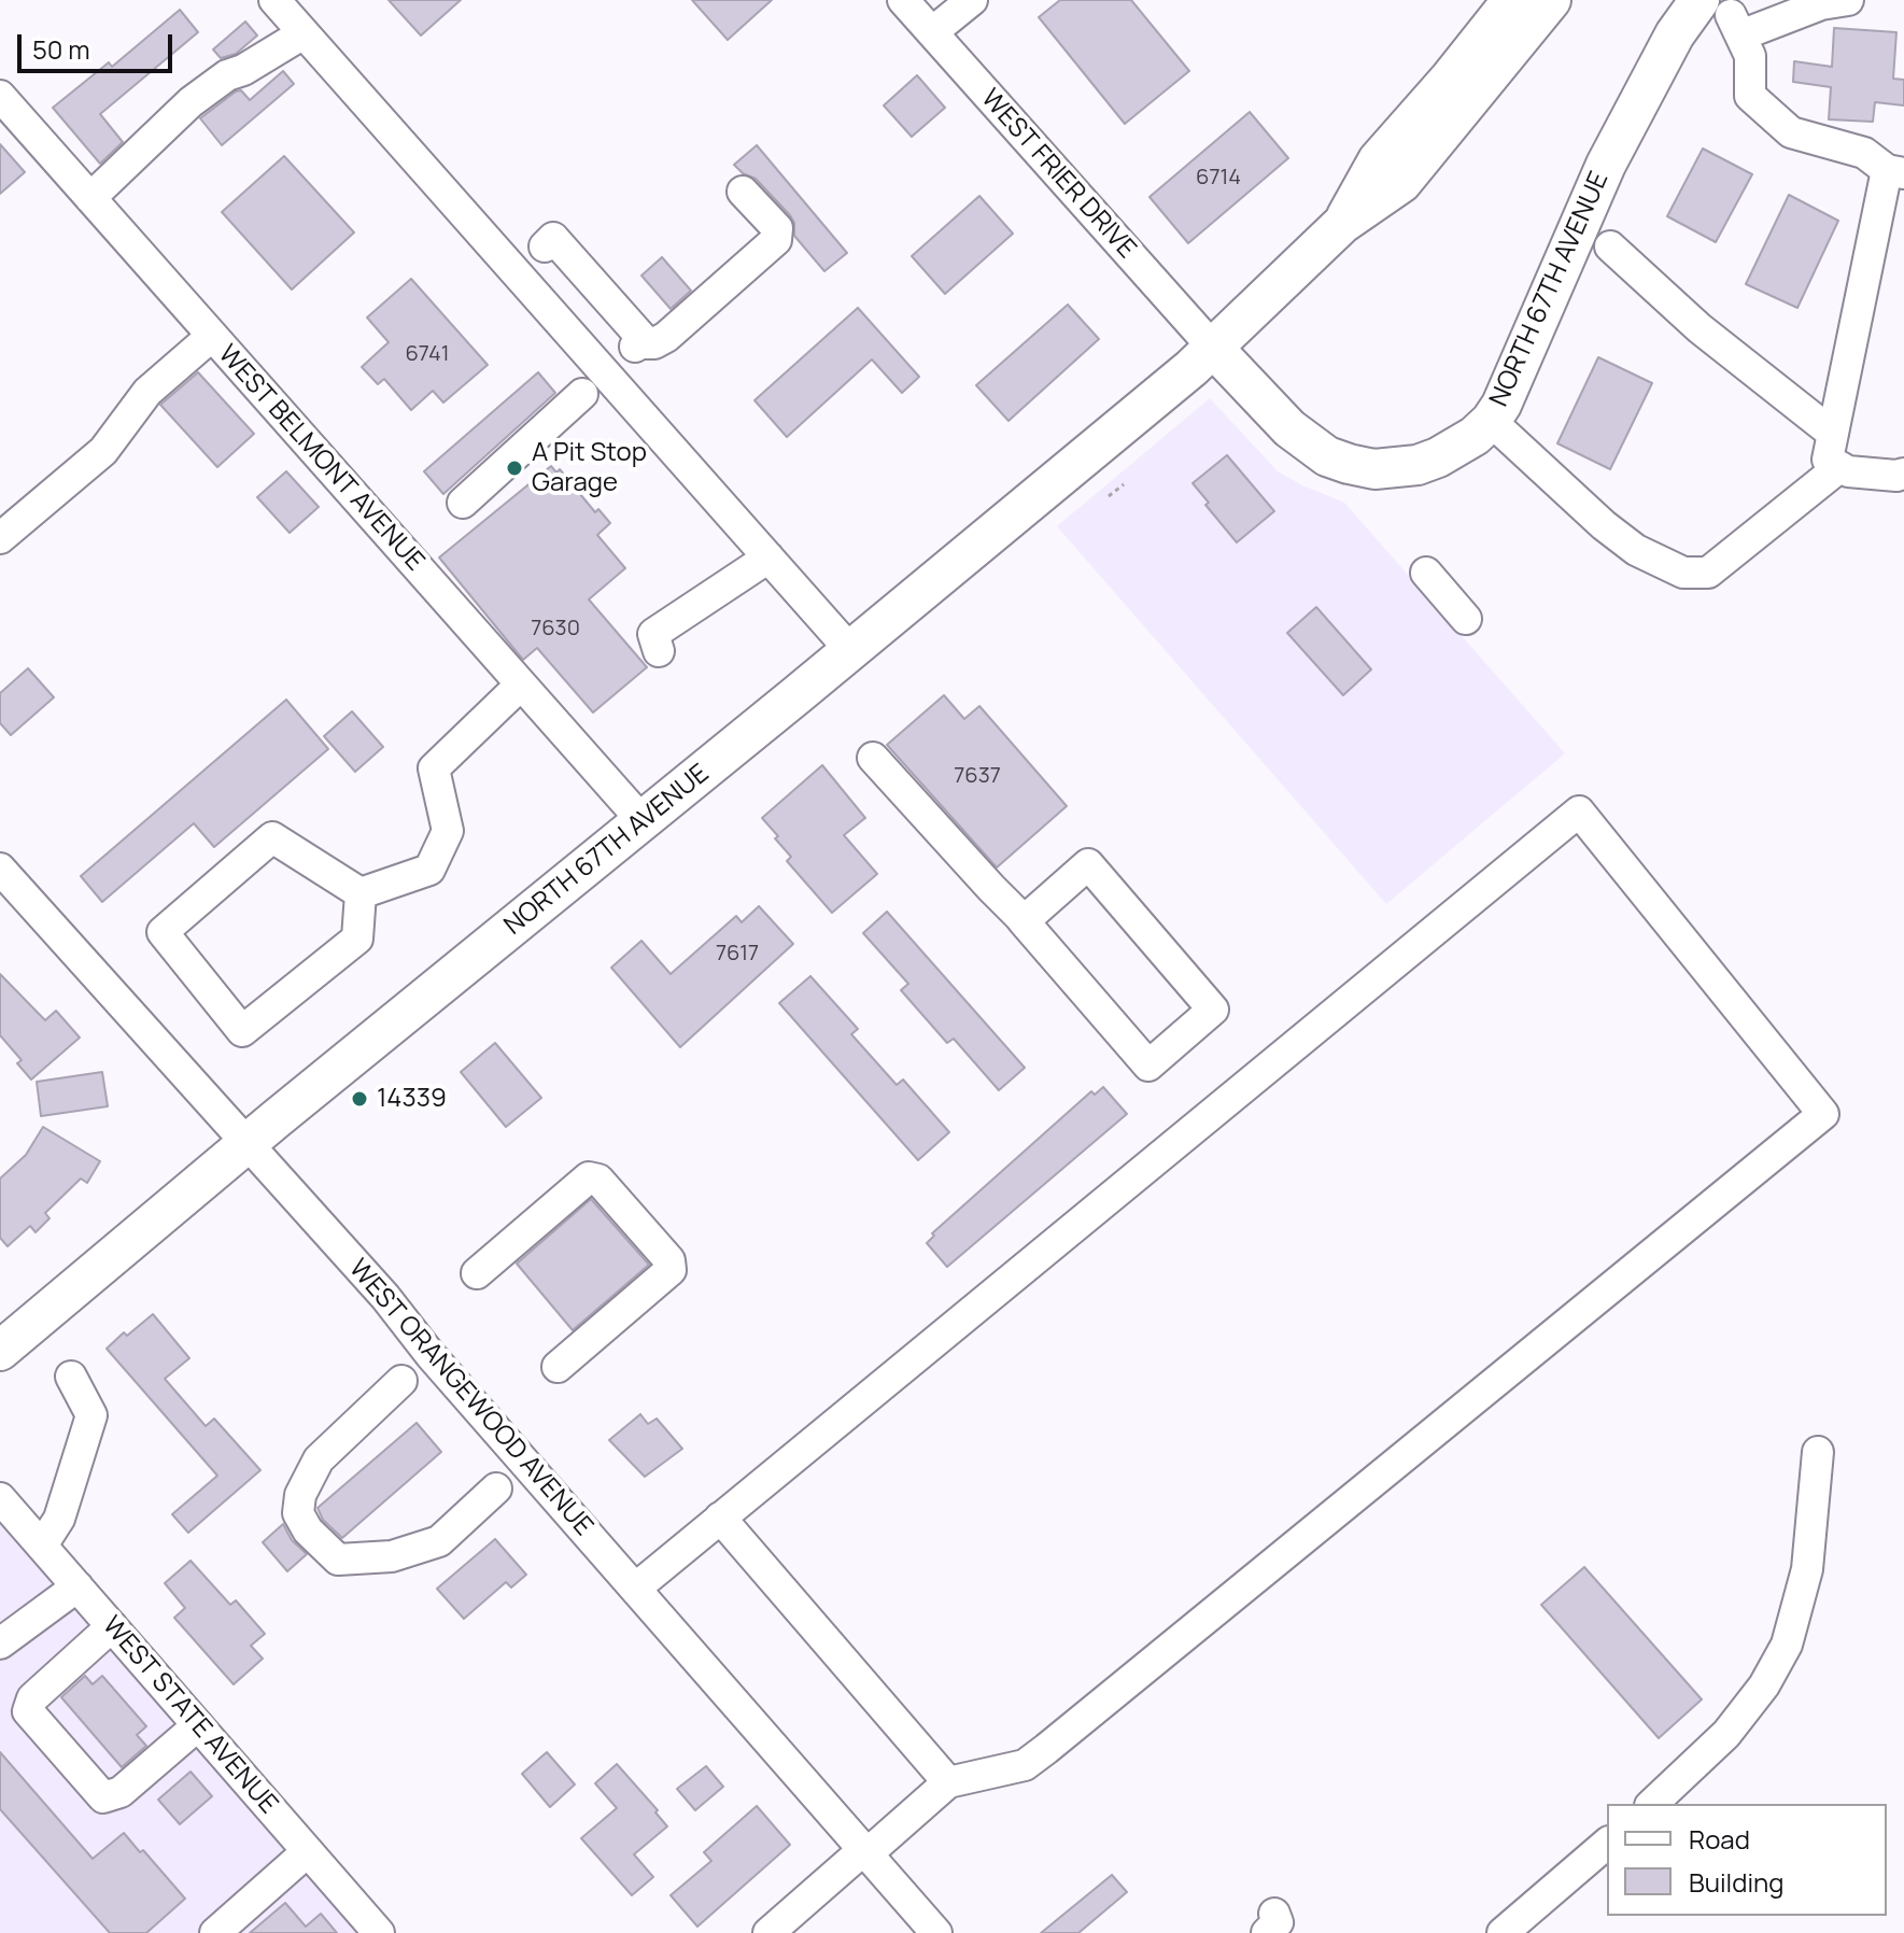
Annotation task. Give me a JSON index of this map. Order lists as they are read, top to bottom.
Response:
{
  "streets": {
    "main road": ["NORTH 67TH AVENUE"],
    "street": [
      "WEST FRIER DRIVE",
      "WEST BELMONT AVENUE",
      "WEST ORANGEWOOD AVENUE",
      "WEST STATE AVENUE"
    ]
  },
  "crossings": [
    ["WEST FRIER DRIVE", "NORTH 67TH AVENUE"],
    ["NORTH 67TH AVENUE", "WEST BELMONT AVENUE"],
    ["NORTH 67TH AVENUE", "WEST ORANGEWOOD AVENUE"]
  ],
  "places": ["A Pit Stop Garage", "14339"],
  "house_numbers": [
    "6714",
    "6741",
    "7630",
    "7637",
    "7617"
  ],
  "legend": ["Road", "Building"],
  "scale_bar": "50 m"
}
